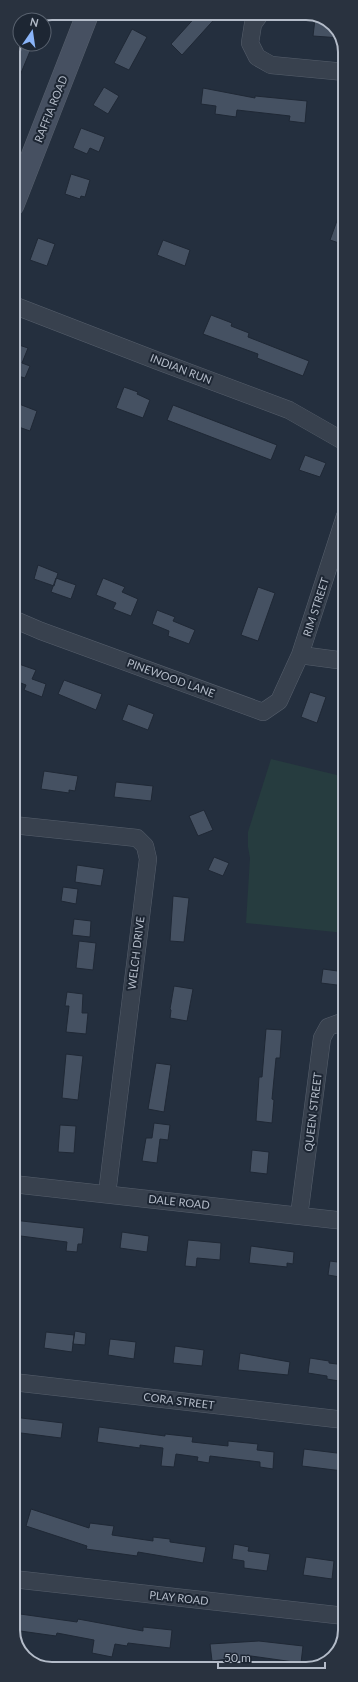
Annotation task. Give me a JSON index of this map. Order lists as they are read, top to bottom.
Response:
{
  "streets": {
    "main road": ["RAFFIA ROAD"],
    "street": [
      "INDIAN RUN",
      "RIM STREET",
      "PINEWOOD LANE",
      "WELCH DRIVE",
      "QUEEN STREET",
      "DALE ROAD",
      "CORA STREET",
      "PLAY ROAD"
    ]
  },
  "crossings": [
    ["RIM STREET", "PINEWOOD LANE"],
    ["WELCH DRIVE", "DALE ROAD"],
    ["QUEEN STREET", "DALE ROAD"]
  ],
  "scale_bar": "50 m",
  "north": "top"
}
